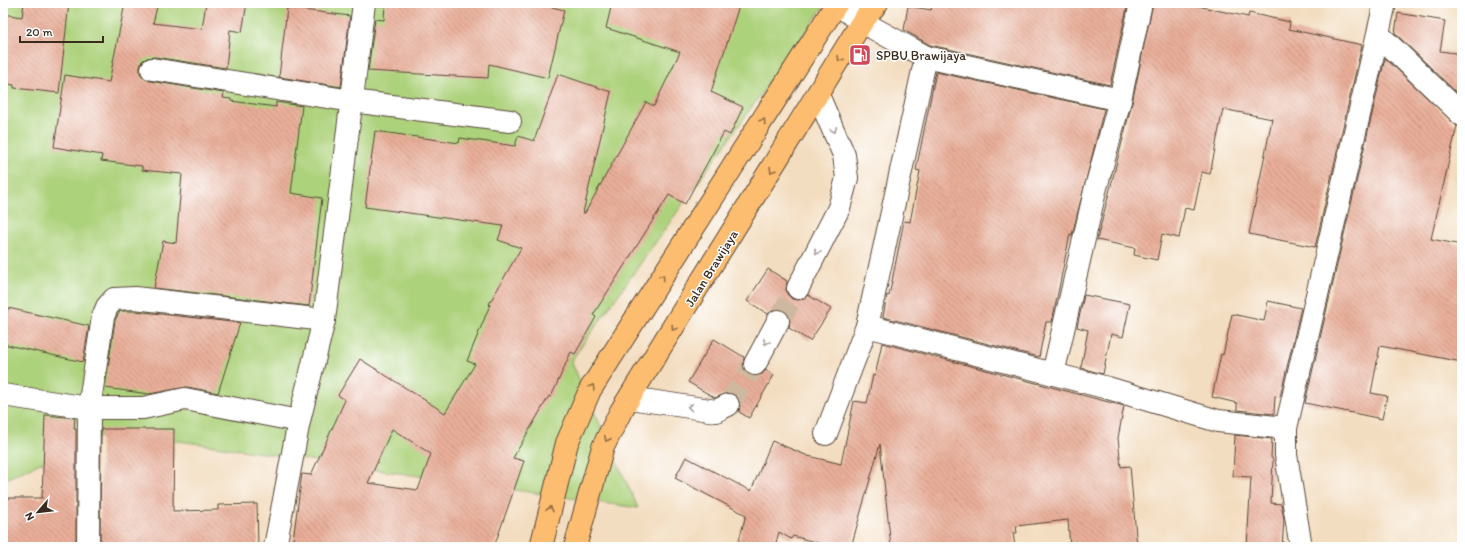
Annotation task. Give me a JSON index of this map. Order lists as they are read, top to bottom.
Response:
{
  "streets": {
    "highway": ["Jalan Brawijaya"]
  },
  "places": {
    "fuel station": ["SPBU Brawijaya"]
  },
  "scale_bar": "20 m",
  "north": "bottom left"
}
